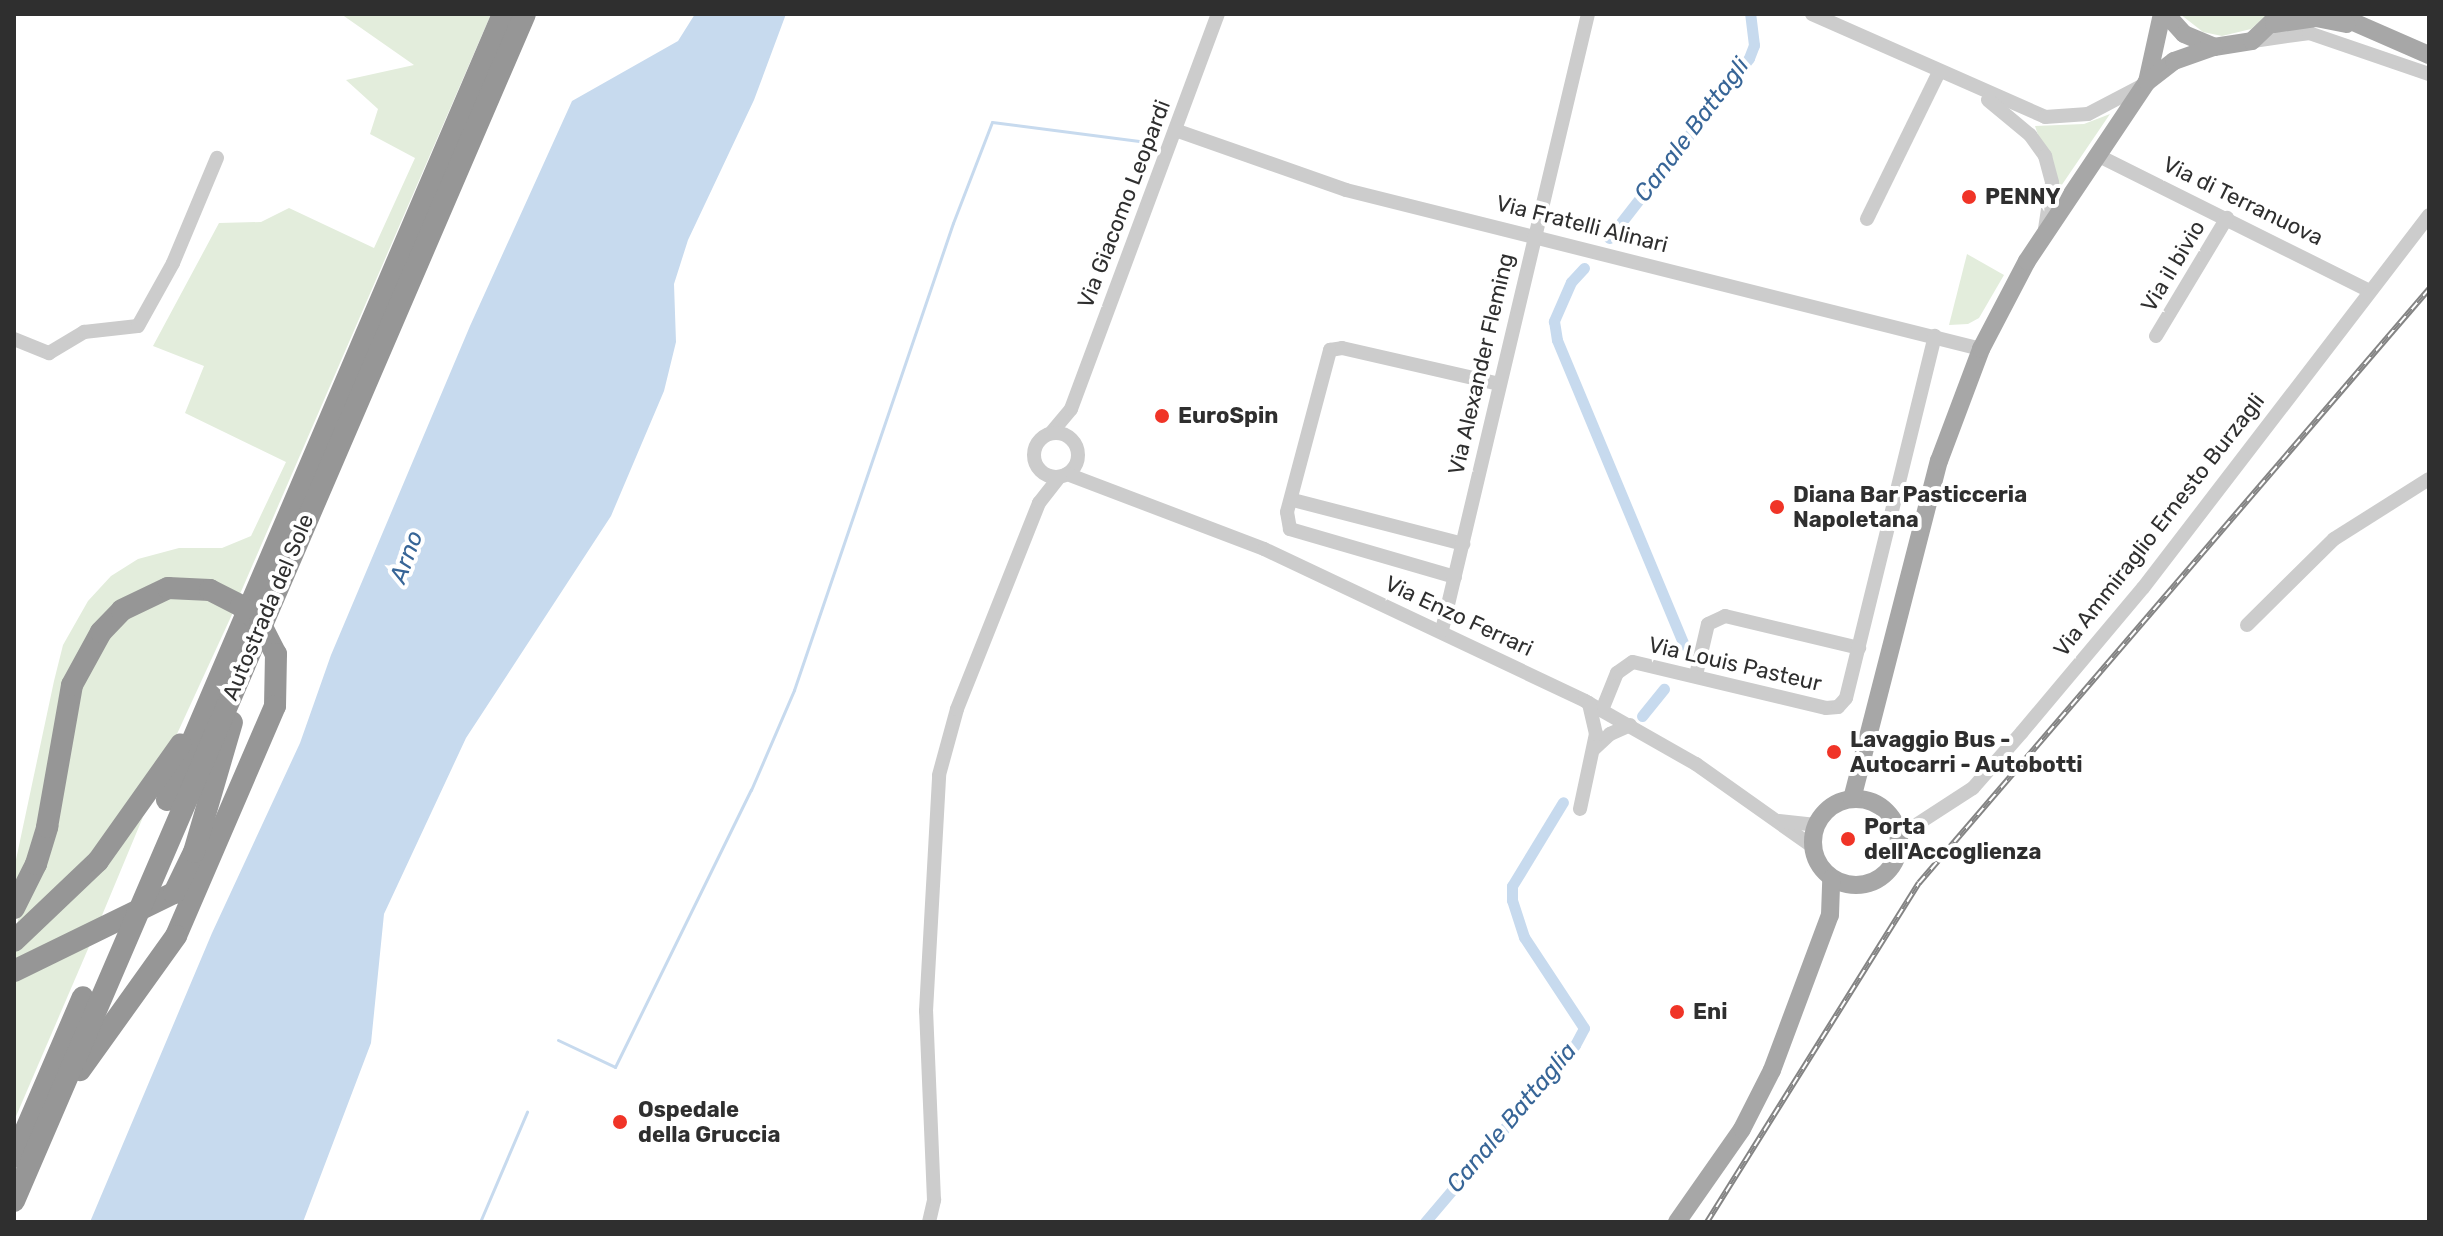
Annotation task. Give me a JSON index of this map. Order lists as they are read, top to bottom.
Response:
{
  "streets": {
    "highway": ["Autostrada del Sole"],
    "street": [
      "Via di Terranuova",
      "Via Giacomo Leopardi",
      "Via Fratelli Alinari",
      "Via il bivio",
      "Via Alexander Fleming",
      "Via Ammiraglio Ernesto Burzagli",
      "Via Enzo Ferrari",
      "Via Louis Pasteur"
    ]
  },
  "crossings": [
    ["Via di Terranuova", "Via il bivio"],
    ["Via di Terranuova", "Via Ammiraglio Ernesto Burzagli"],
    ["Via Giacomo Leopardi", "Via Fratelli Alinari"],
    ["Via Giacomo Leopardi", "Via Enzo Ferrari"],
    ["Via Fratelli Alinari", "Via Alexander Fleming"],
    ["Via Fratelli Alinari", "Via Louis Pasteur"],
    ["Via Alexander Fleming", "Via Enzo Ferrari"],
    ["Via Ammiraglio Ernesto Burzagli", "Via Enzo Ferrari"],
    ["Via Enzo Ferrari", "Via Louis Pasteur"]
  ],
  "water": ["Canale Battagli", "Arno", "Canale Battaglia"],
  "places": [
    "PENNY",
    "EuroSpin",
    "Diana Bar Pasticceria Napoletana",
    "Lavaggio Bus - Autocarri - Autobotti",
    "Porta dell'Accoglienza",
    "Eni",
    "Ospedale della Gruccia"
  ]
}
